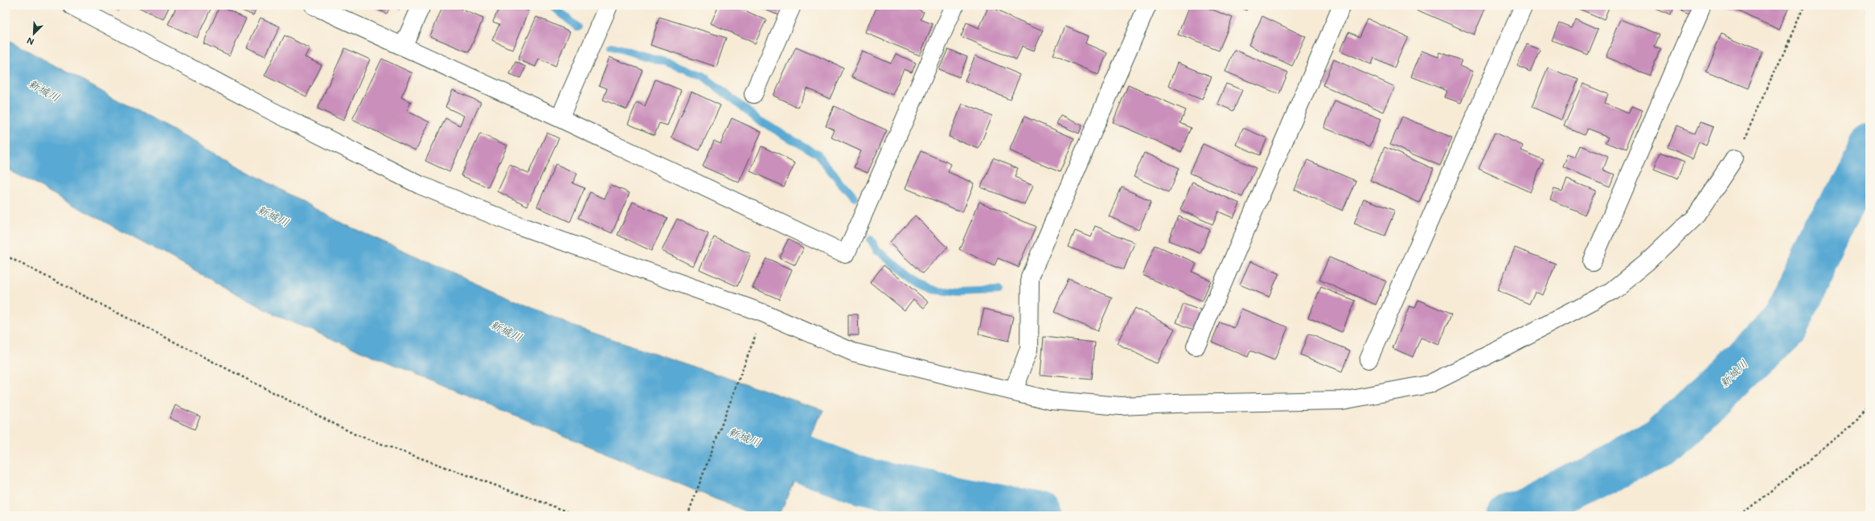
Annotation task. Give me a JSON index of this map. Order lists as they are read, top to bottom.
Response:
{
  "water": ["新城川"],
  "north": "bottom left"
}
